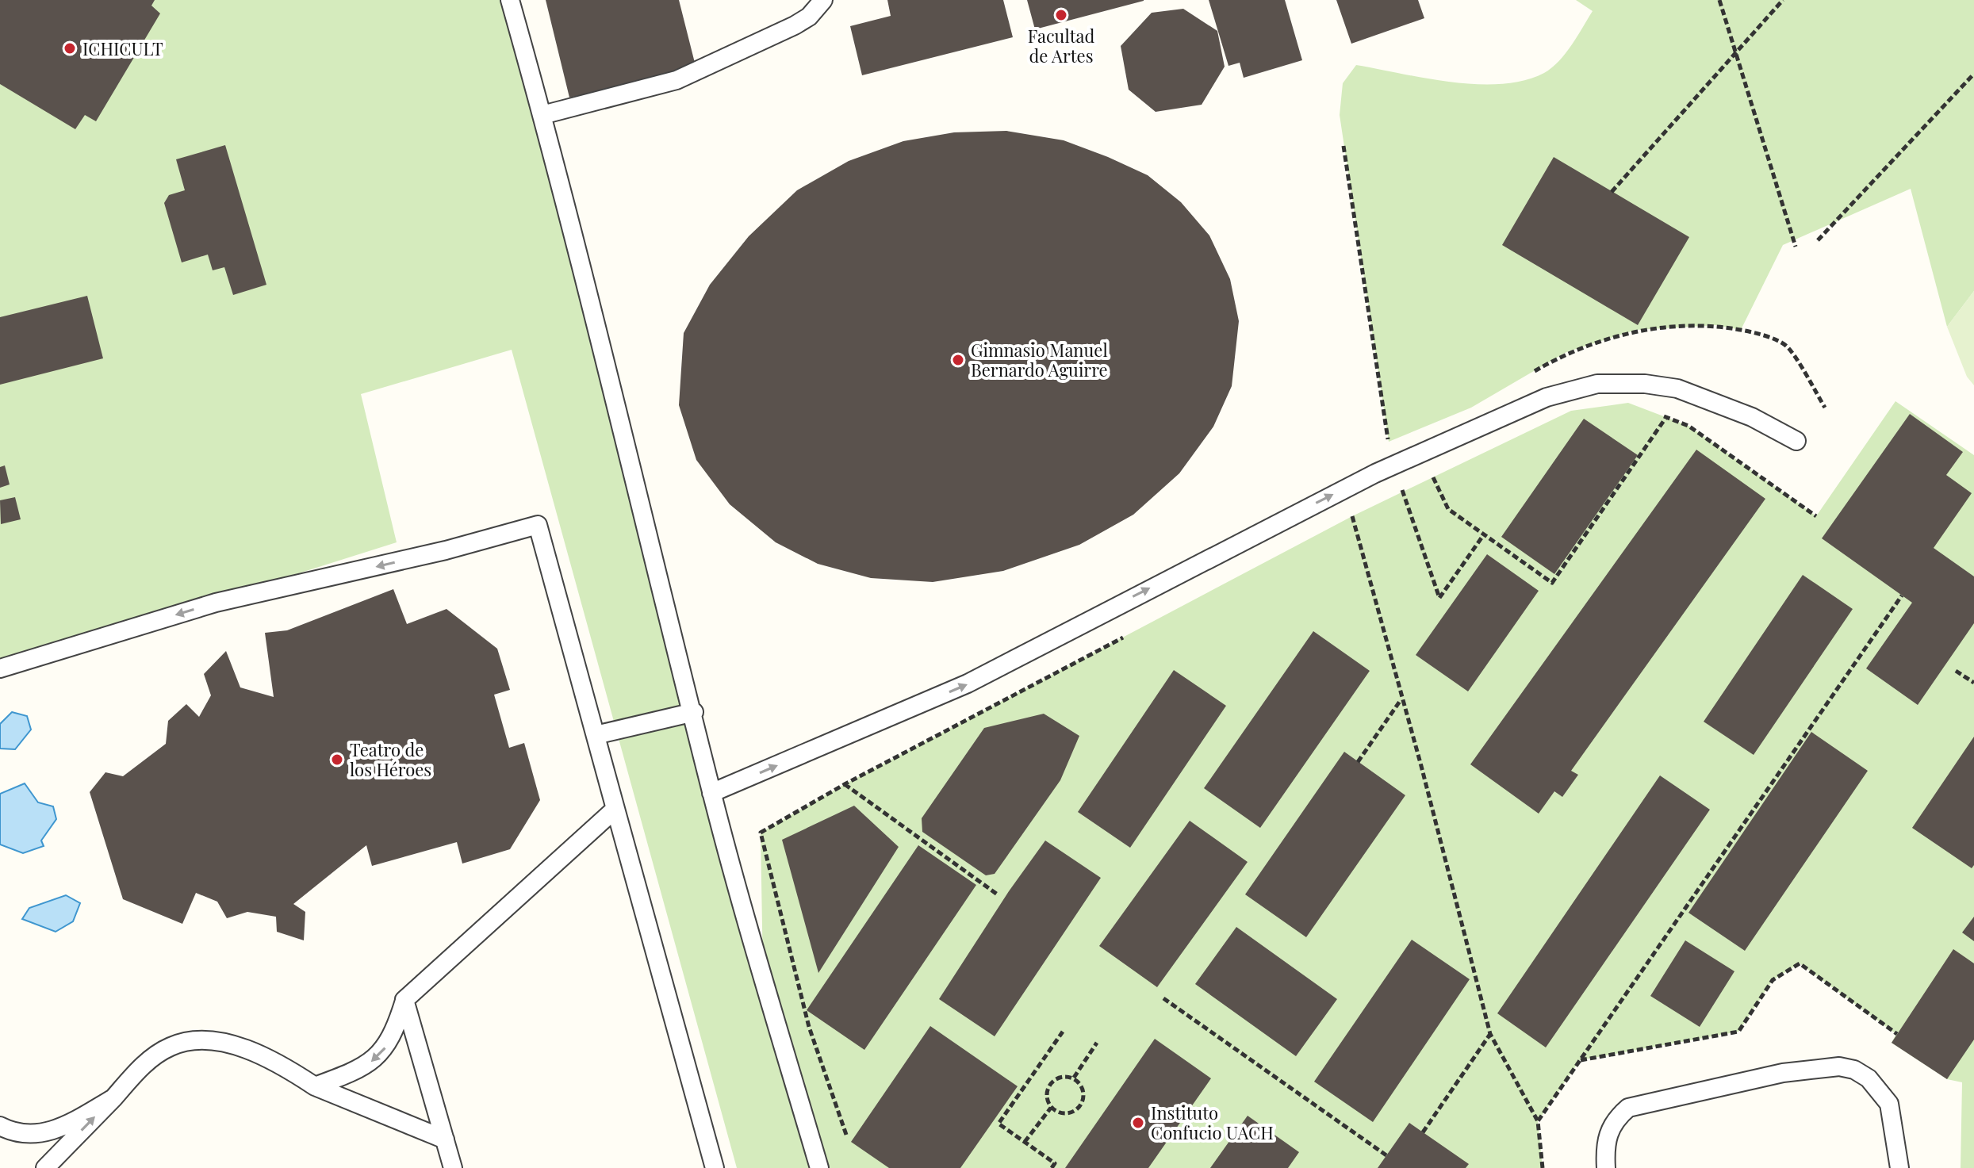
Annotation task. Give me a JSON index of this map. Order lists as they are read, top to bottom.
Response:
{
  "places": [
    "Facultad de Artes",
    "ICHICULT",
    "Gimnasio Manuel Bernardo Aguirre",
    "Teatro de los Héroes",
    "Instituto Confucio UACH"
  ]
}
